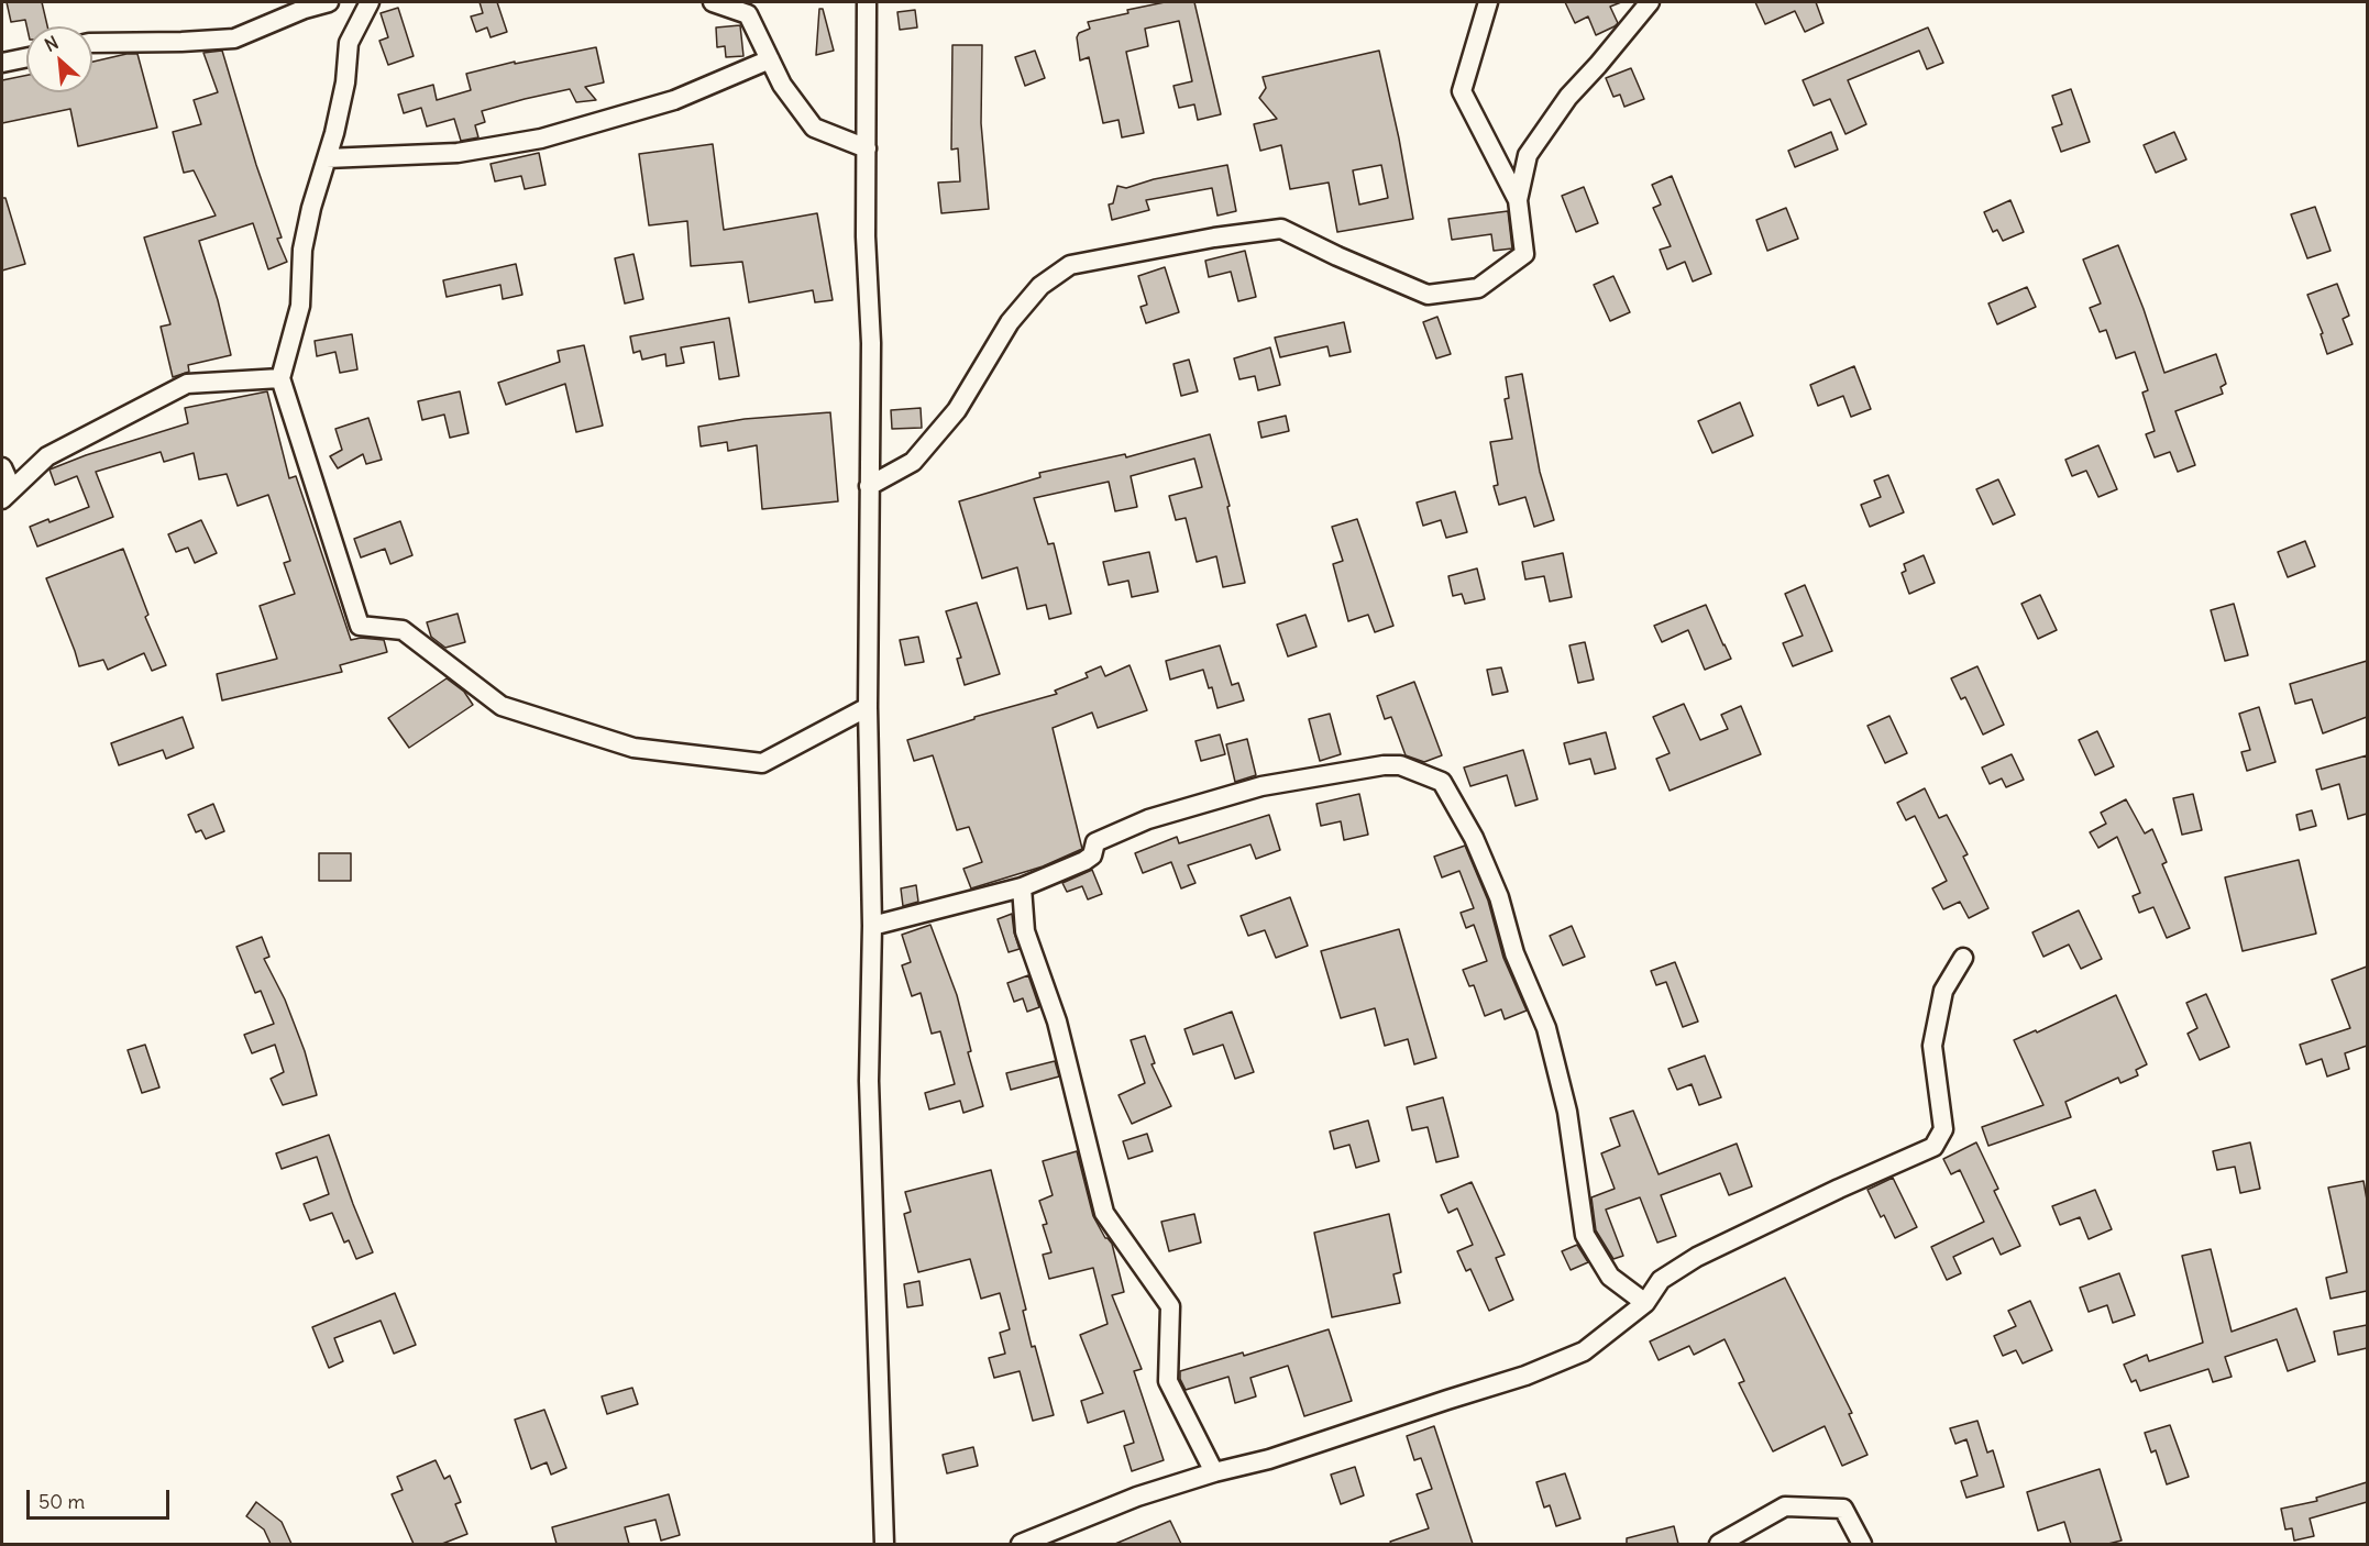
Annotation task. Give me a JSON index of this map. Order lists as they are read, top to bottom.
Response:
{
  "scale_bar": "50 m",
  "north": "top left"
}
